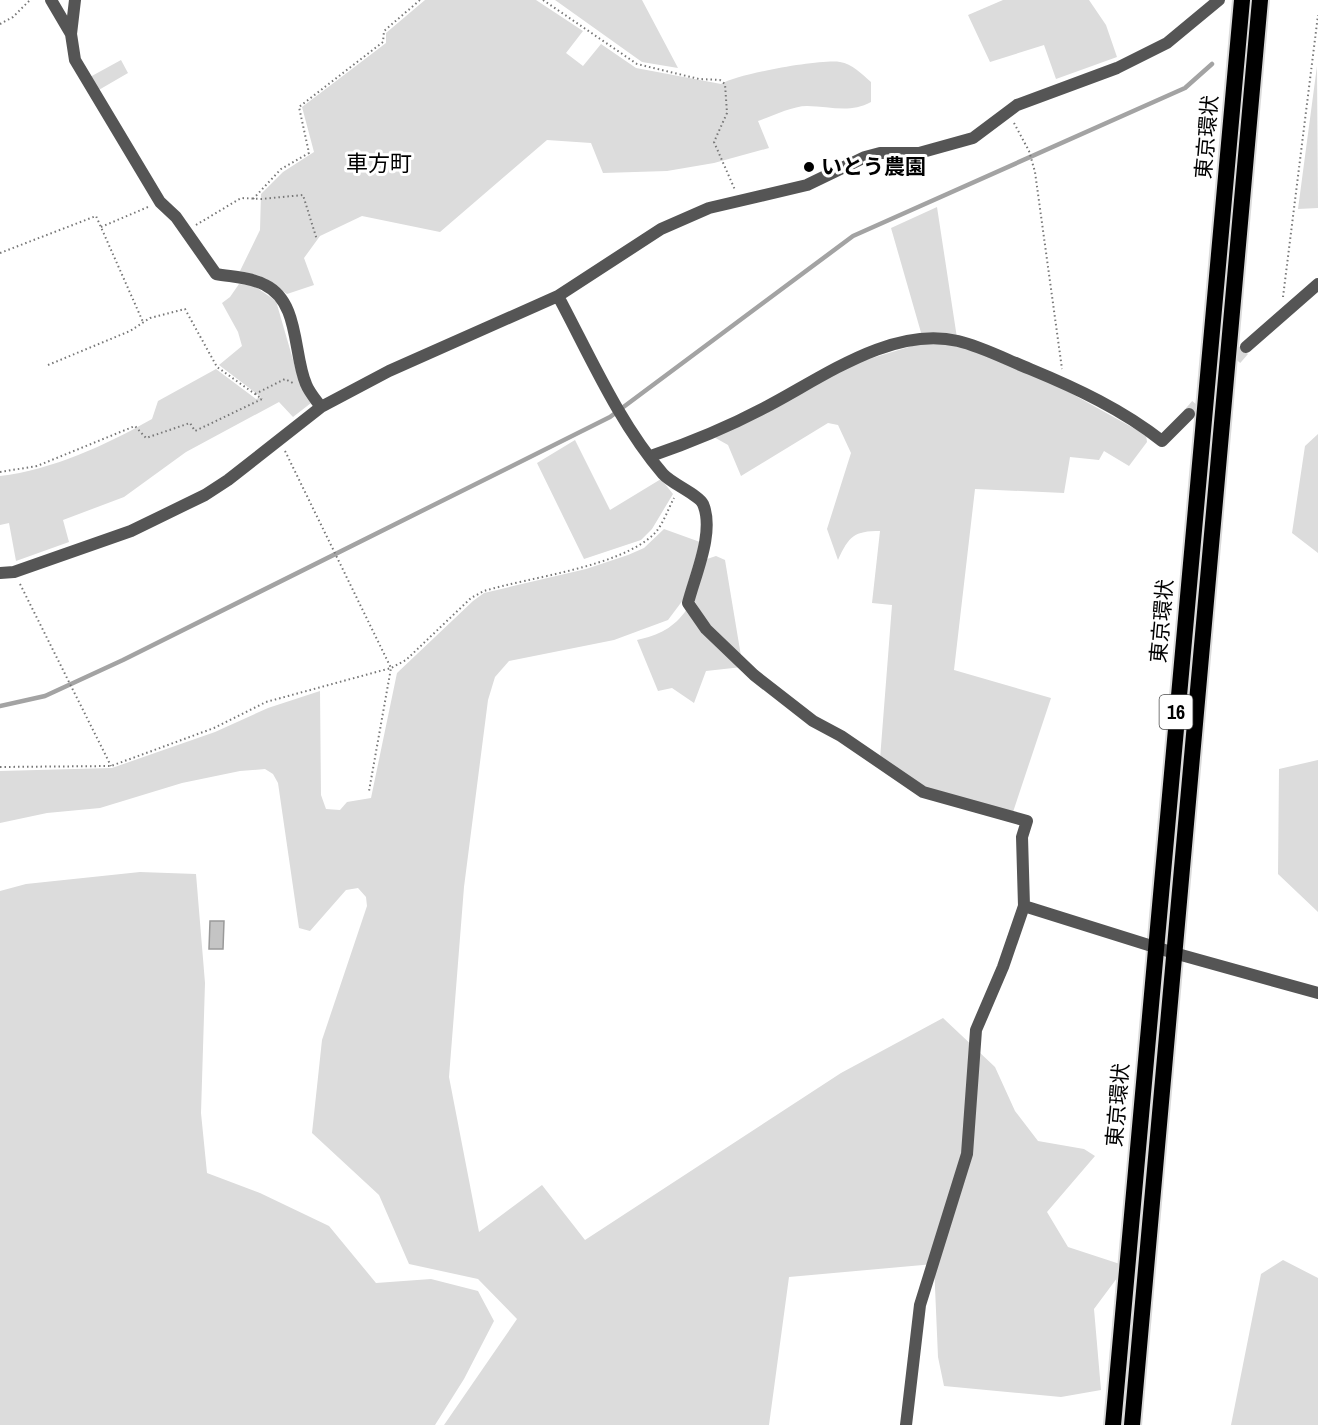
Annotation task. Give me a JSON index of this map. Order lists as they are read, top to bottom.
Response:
{
  "streets": {
    "highway": ["東京環状", "16"]
  },
  "districts": ["車方町"],
  "places": ["いとう農園"]
}
